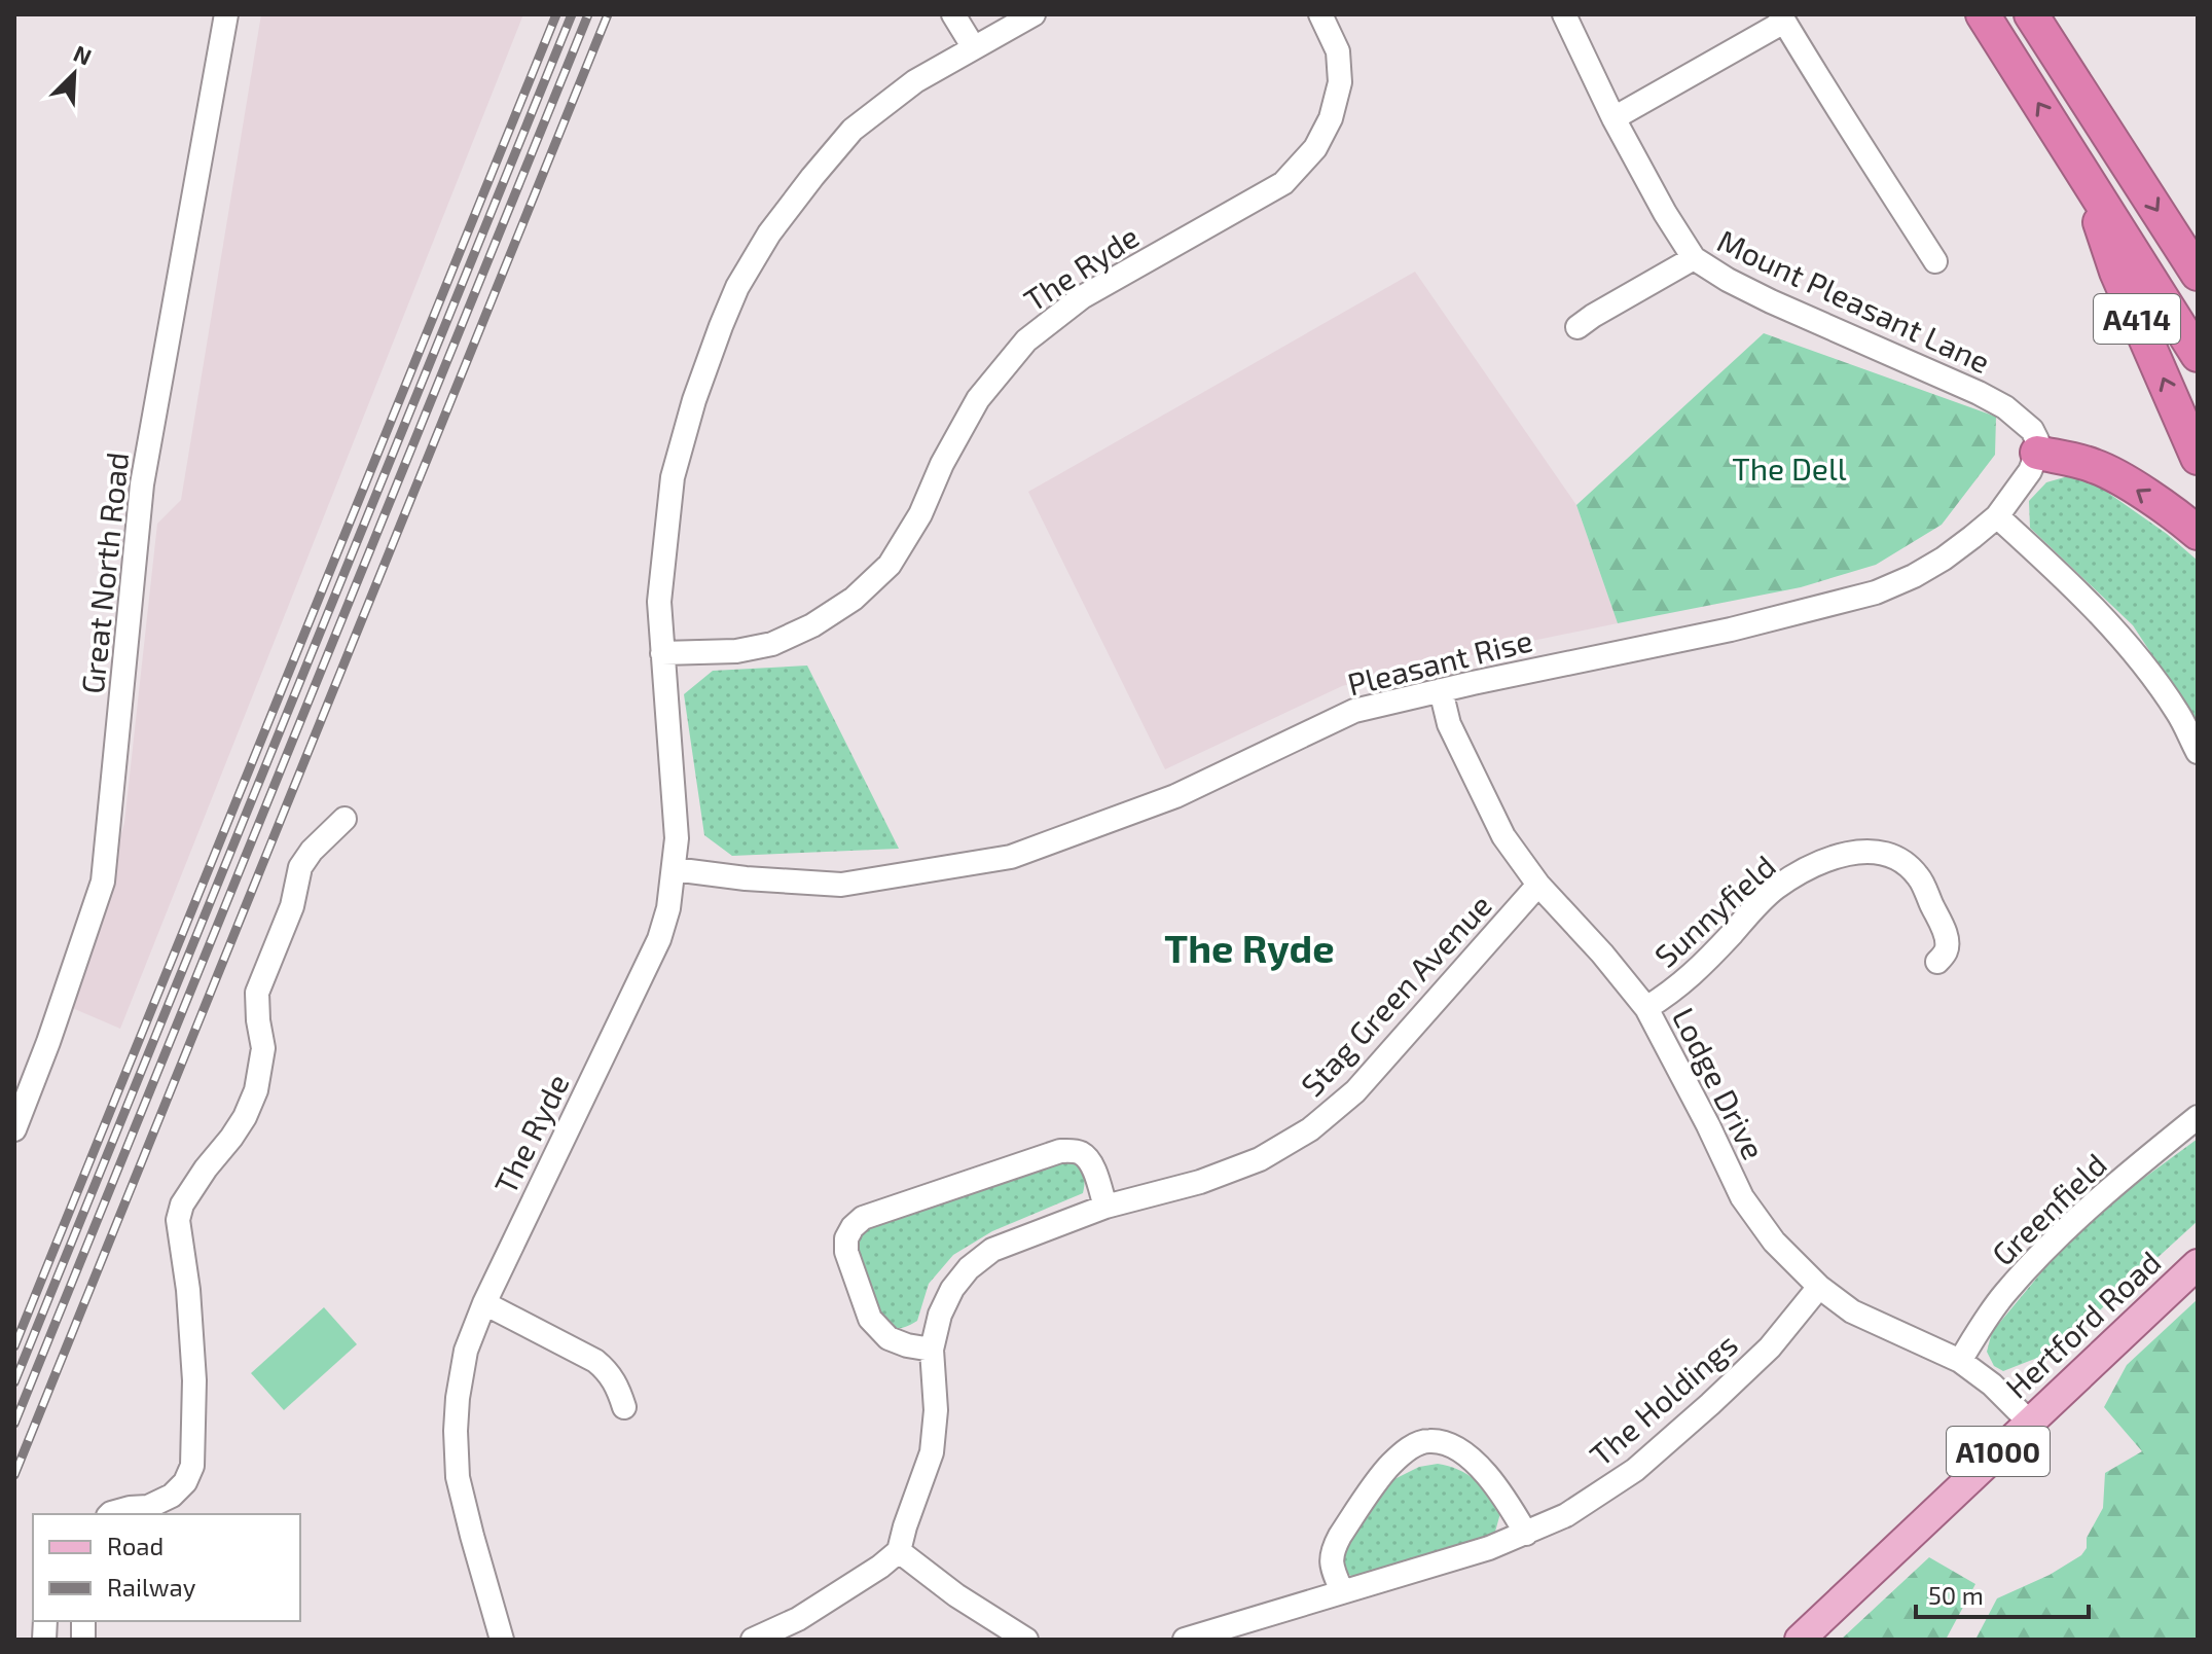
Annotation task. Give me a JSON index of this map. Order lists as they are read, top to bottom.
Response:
{
  "streets": {
    "highway": ["A414"],
    "main road": ["Hertford Road", "A1000"],
    "street": [
      "The Ryde",
      "Mount Pleasant Lane",
      "Great North Road",
      "Pleasant Rise",
      "Sunnyfield",
      "Stag Green Avenue",
      "Lodge Drive",
      "Greenfield",
      "The Holdings"
    ]
  },
  "crossings": [
    ["The Ryde", "Pleasant Rise"],
    ["Mount Pleasant Lane", "Pleasant Rise"],
    ["Pleasant Rise", "Lodge Drive"],
    ["Sunnyfield", "Lodge Drive"],
    ["Stag Green Avenue", "Lodge Drive"],
    ["Lodge Drive", "Greenfield"],
    ["Lodge Drive", "Hertford Road"],
    ["Lodge Drive", "The Holdings"]
  ],
  "districts": ["The Ryde"],
  "parks": ["The Dell"],
  "legend": ["Road", "Railway"],
  "scale_bar": "50 m",
  "north": "top right"
}
